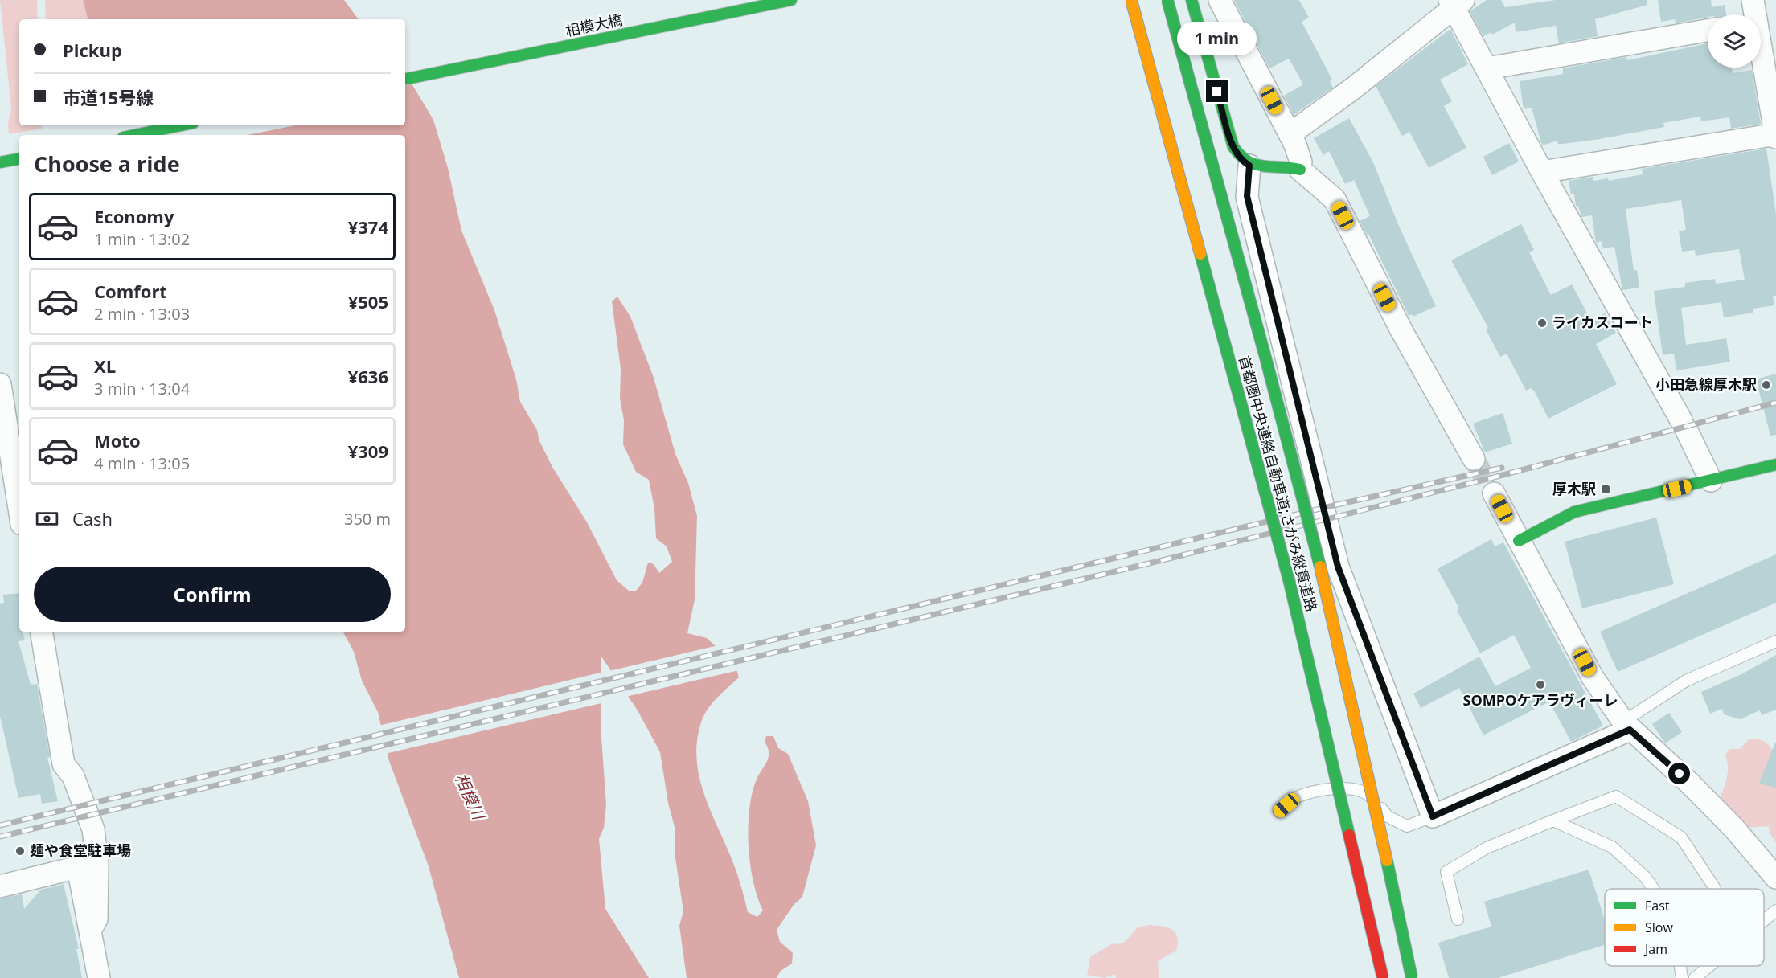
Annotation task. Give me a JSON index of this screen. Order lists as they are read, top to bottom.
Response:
{
  "streets": {
    "main road": ["相模大橋", "首都圏中央連絡自動車道;さがみ縦貫道路"]
  },
  "water": ["相模川"],
  "places": {
    "other": [
      "ライカスコート",
      "小田急線厚木駅",
      "SOMPOケアラヴィーレ",
      "麺や食堂駐車場"
    ],
    "transit": ["厚木駅"]
  },
  "legend": ["Fast", "Slow", "Jam"],
  "page": {
    "banner": ["Pickup", "市道15号線"],
    "bubble": "1 min",
    "heading": "Choose a ride",
    "list": [
      {
        "name": "Economy",
        "note": "1 min · 13:02",
        "value": "¥374"
      },
      {
        "name": "Comfort",
        "note": "2 min · 13:03",
        "value": "¥505"
      },
      {
        "name": "XL",
        "note": "3 min · 13:04",
        "value": "¥636"
      },
      {
        "name": "Moto",
        "note": "4 min · 13:05",
        "value": "¥309"
      }
    ],
    "pay": ["Cash", "350 m"],
    "buttons": "Confirm"
  }
}
